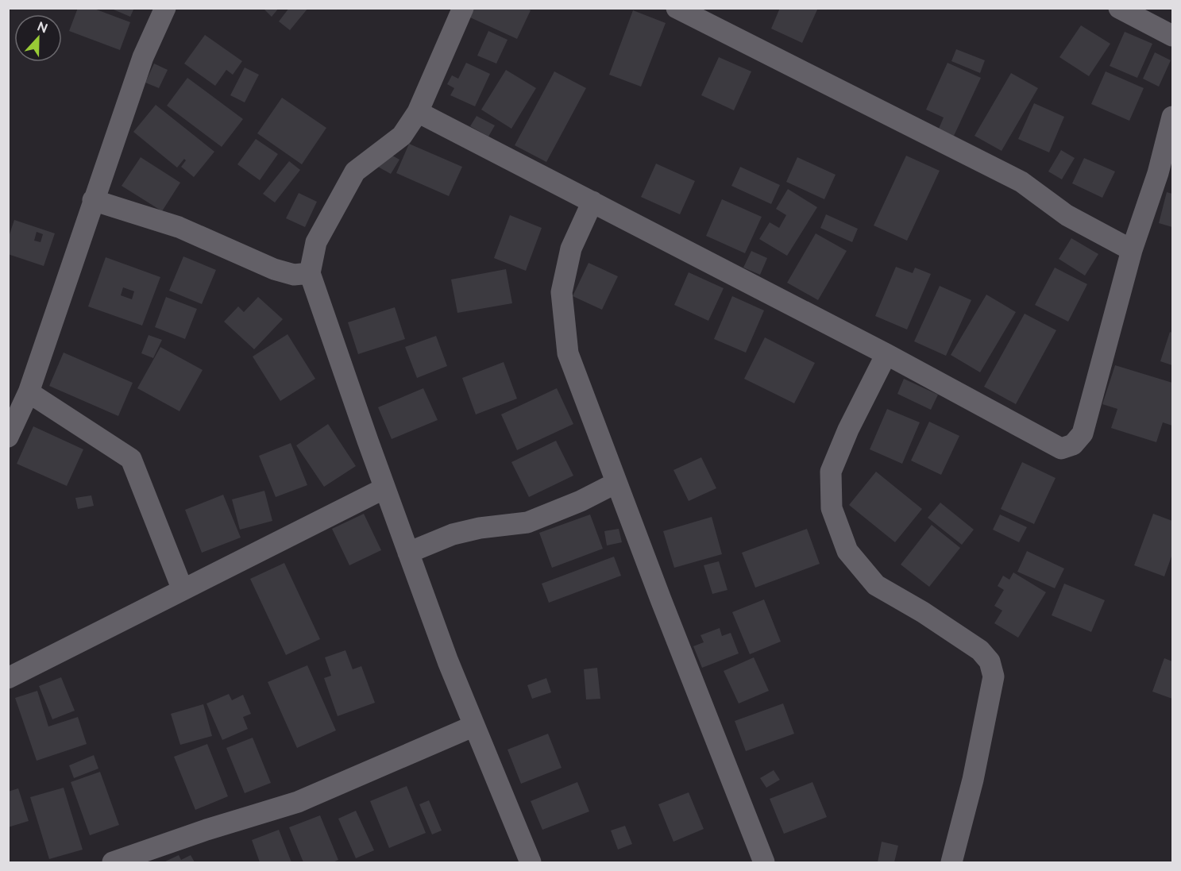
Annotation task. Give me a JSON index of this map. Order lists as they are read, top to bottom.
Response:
{
  "north": "top"
}
